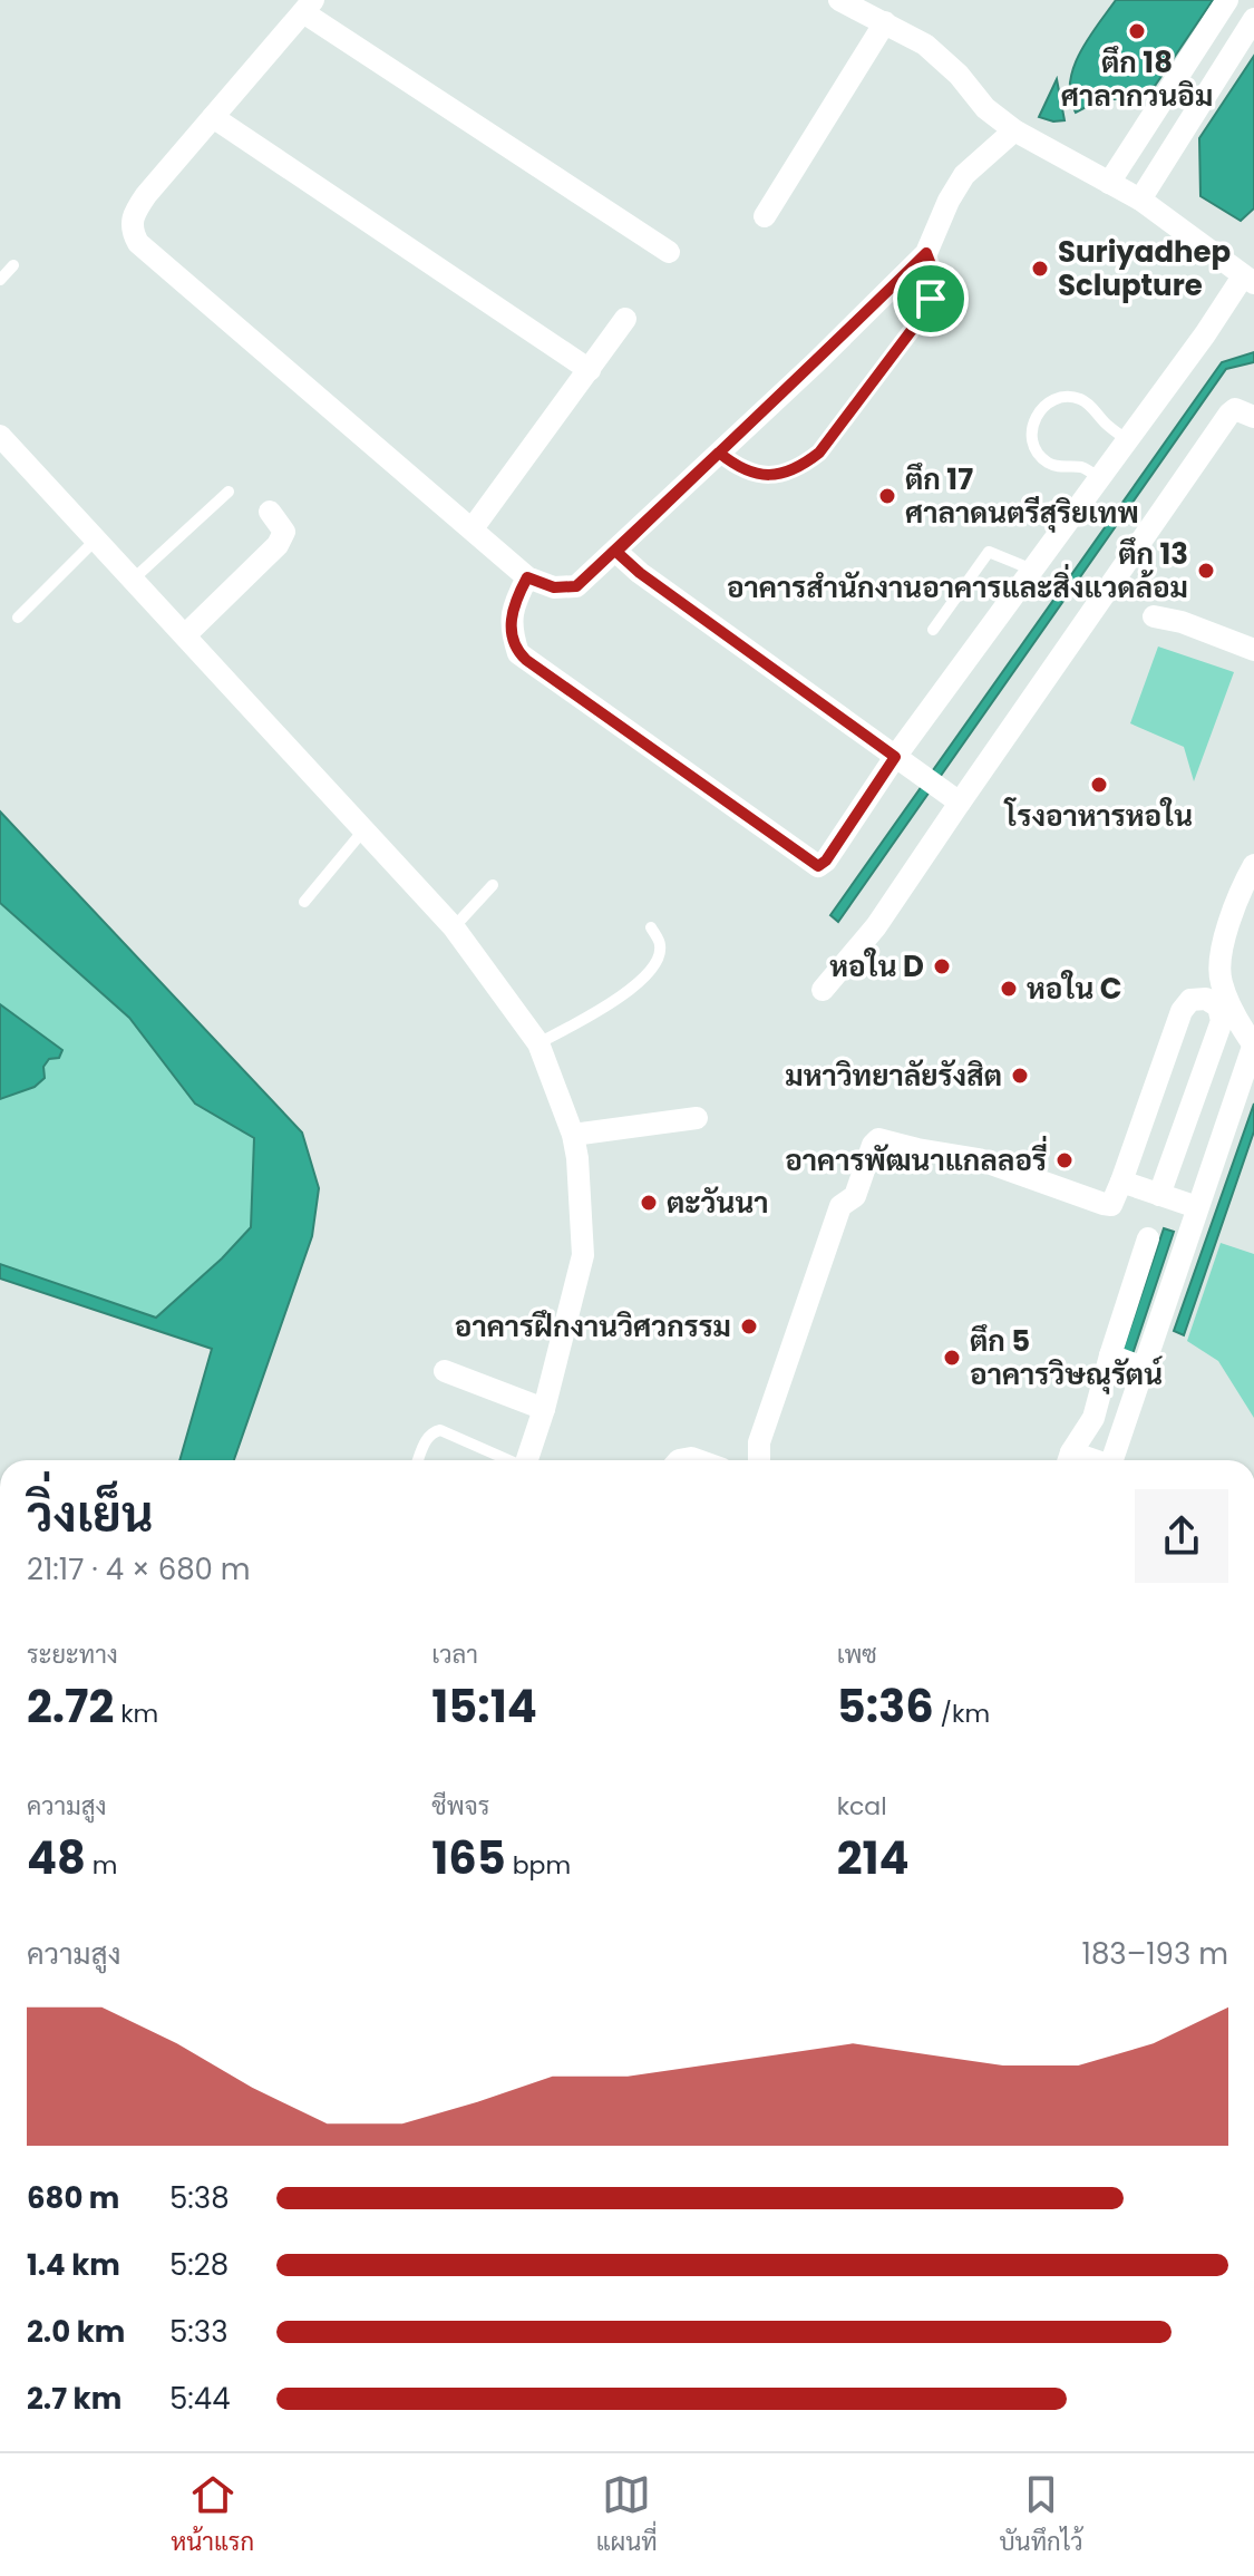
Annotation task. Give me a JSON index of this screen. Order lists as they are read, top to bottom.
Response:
{
  "places": [
    "ตึก 18 ศาลากวนอิม",
    "Suriyadhep Sclupture",
    "ตึก 17 ศาลาดนตรีสุริยเทพ",
    "ตึก 13 อาคารสำนักงานอาคารและสิ่งแวดล้อม",
    "โรงอาหารหอใน",
    "หอใน D",
    "หอใน C",
    "มหาวิทยาลัยรังสิต",
    "อาคารพัฒนาแกลลอรี่",
    "ตะวันนา",
    "อาคารฝึกงานวิศวกรรม",
    "ตึก 5 อาคารวิษณุรัตน์"
  ],
  "page": {
    "heading": ["วิ่งเย็น", "21:17 · 4 × 680 m"],
    "stats": [
      ["ระยะทาง", "2.72 km"],
      ["เวลา", "15:14"],
      ["เพซ", "5:36 /km"],
      ["ความสูง", "48 m"],
      ["ชีพจร", "165 bpm"],
      ["kcal", "214"]
    ],
    "chart": ["ความสูง", "183–193 m"],
    "list": [
      {
        "name": "680 m",
        "note": "5:38"
      },
      {
        "name": "1.4 km",
        "note": "5:28"
      },
      {
        "name": "2.0 km",
        "note": "5:33"
      },
      {
        "name": "2.7 km",
        "note": "5:44"
      }
    ],
    "tabs": ["หน้าแรก", "แผนที่", "บันทึกไว้"]
  }
}
